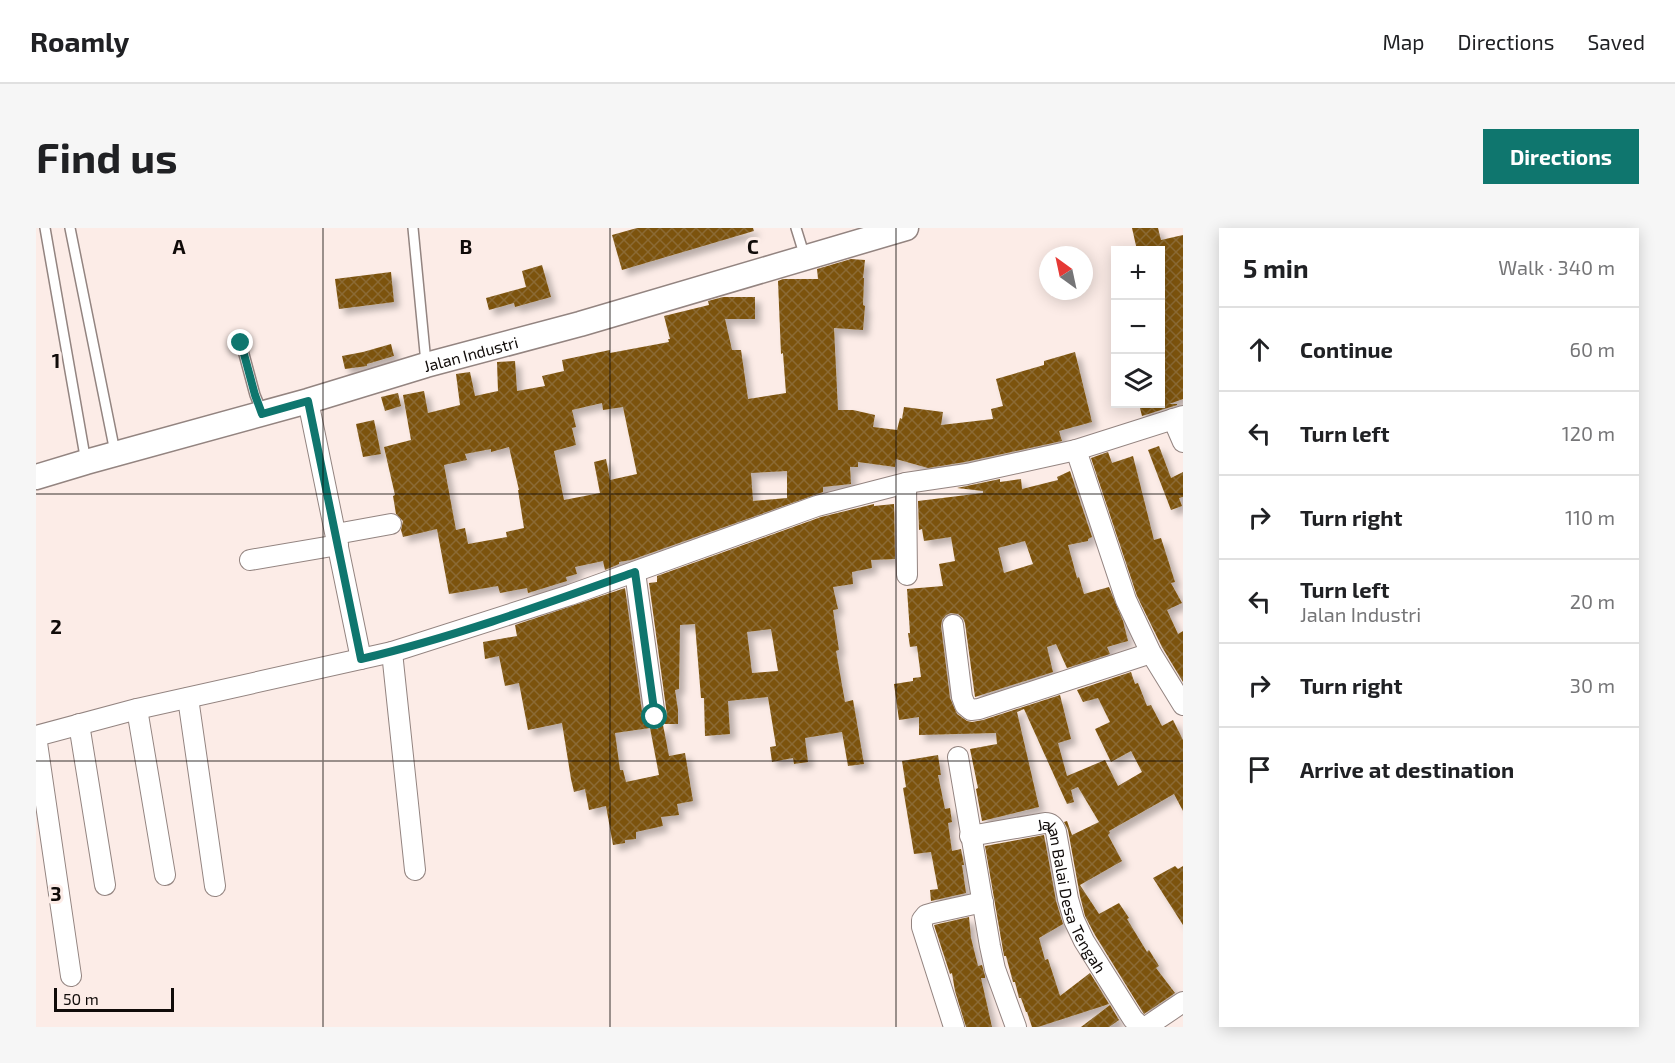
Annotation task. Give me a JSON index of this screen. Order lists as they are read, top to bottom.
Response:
{
  "streets": {
    "street": ["Jalan Industri", "Jalan Balai Desa Tengah"]
  },
  "scale_bar": "50 m",
  "north": "top left",
  "page": {
    "header": "Roamly",
    "nav": ["Map", "Directions", "Saved"],
    "buttons": "Directions",
    "title": "Find us",
    "heading": ["5 min", "Walk · 340 m"],
    "map_buttons": ["+", "−"],
    "list": [
      ["Continue", "60 m"],
      ["Turn left", "120 m"],
      ["Turn right", "110 m"],
      ["Turn left", "Jalan Industri", "20 m"],
      ["Turn right", "30 m"],
      "Arrive at destination"
    ],
    "scale": "50 m"
  },
  "grid": {
    "columns": ["A", "B", "C"],
    "rows": ["1", "2", "3"]
  }
}
